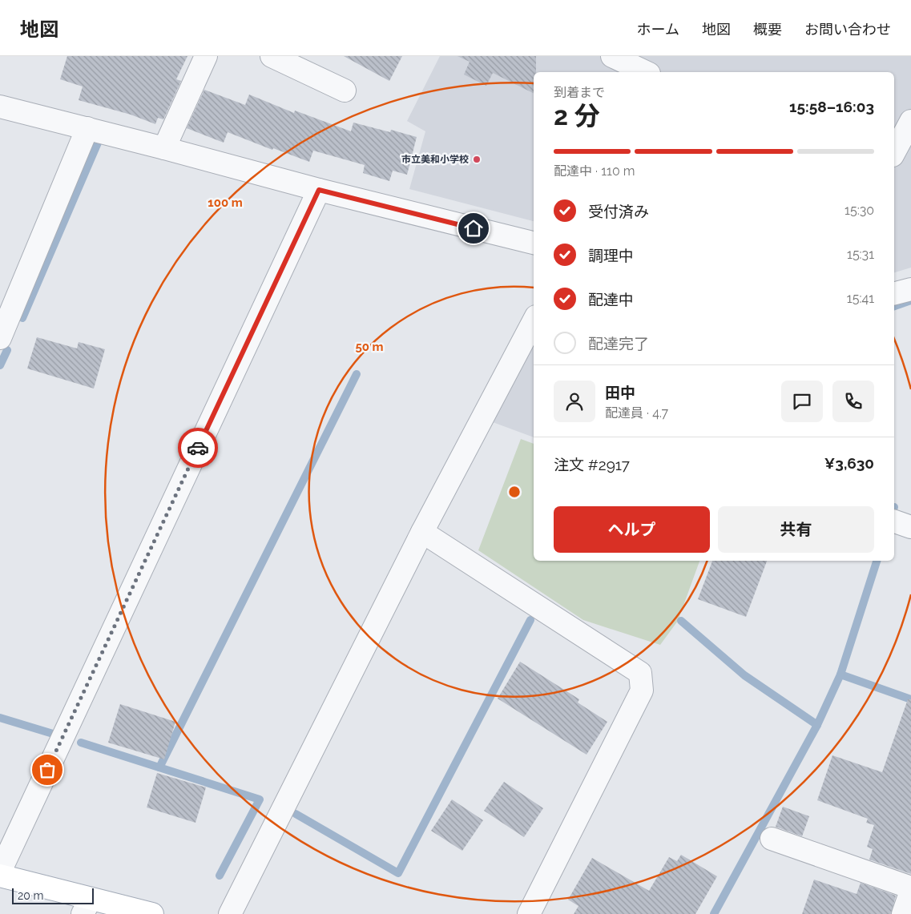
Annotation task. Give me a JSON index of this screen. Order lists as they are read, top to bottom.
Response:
{
  "places": ["市立美和小学校"],
  "scale_bar": "20 m",
  "page": {
    "header": "地図",
    "nav": [
      "ホーム",
      "地図",
      "概要",
      "お問い合わせ"
    ],
    "heading": ["2 分", "到着まで", "15:58–16:03"],
    "panel": [
      "田中",
      "配達員 · 4.7",
      "注文 #2917",
      "¥3,630"
    ],
    "bar": "配達中 · 110 m",
    "list": [
      ["受付済み", "15:30"],
      ["調理中", "15:31"],
      ["配達中", "15:41"],
      "配達完了"
    ],
    "buttons": ["ヘルプ", "共有"],
    "scale": "20 m"
  },
  "rings": ["100 m", "50 m"]
}
